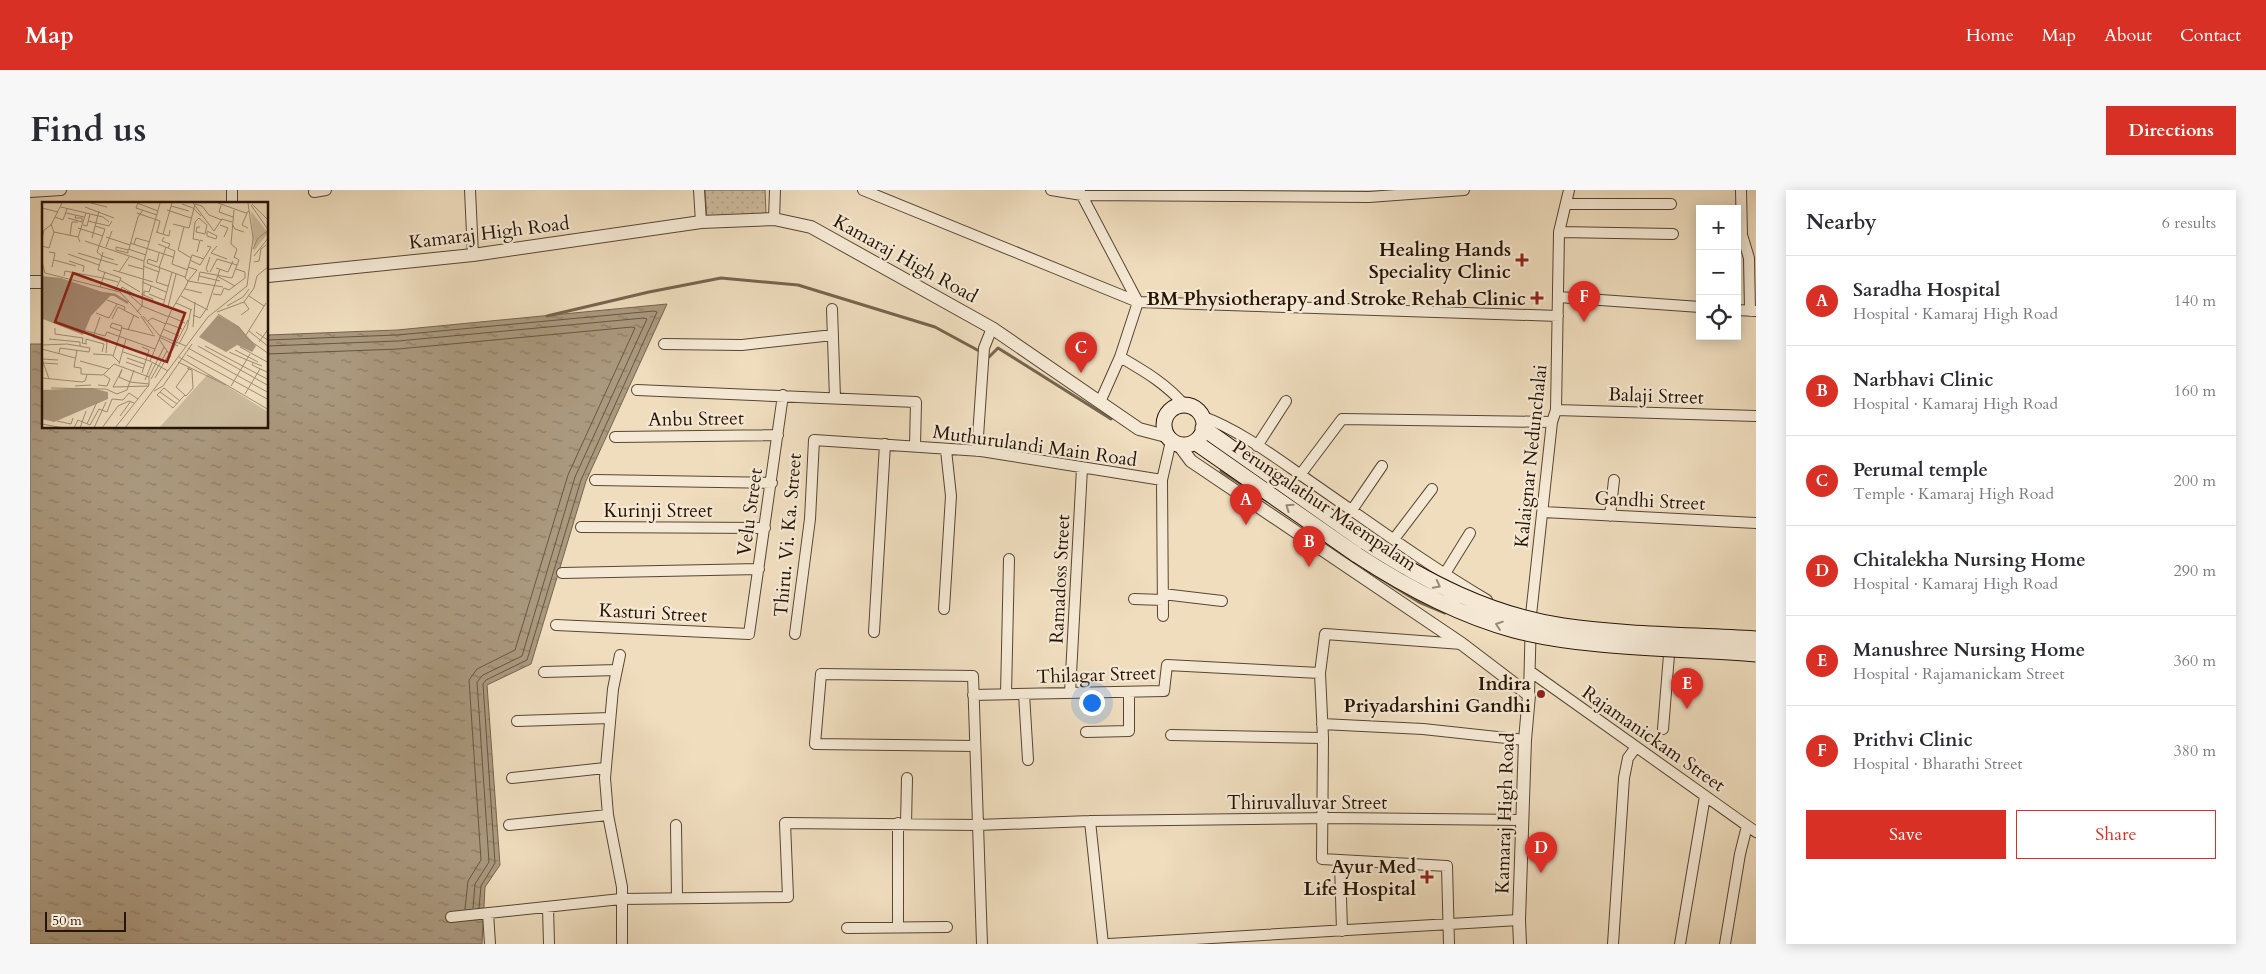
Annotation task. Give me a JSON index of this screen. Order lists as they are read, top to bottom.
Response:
{
  "streets": {
    "main road": ["Perungalathur Maempalam"],
    "street": [
      "Kamaraj High Road",
      "Balaji Street",
      "Anbu Street",
      "Muthurulandi Main Road",
      "Kalaignar Nedunchalai",
      "Gandhi Street",
      "Kurinji Street",
      "Velu Street",
      "Thiru. Vi. Ka. Street",
      "Ramadoss Street",
      "Kasturi Street",
      "Thilagar Street",
      "Rajamanickam Street",
      "Thiruvalluvar Street"
    ]
  },
  "crossings": [
    ["Kamaraj High Road", "Kalaignar Nedunchalai"],
    ["Kamaraj High Road", "Perungalathur Maempalam"],
    ["Kamaraj High Road", "Thiruvalluvar Street"],
    ["Balaji Street", "Kalaignar Nedunchalai"],
    ["Anbu Street", "Velu Street"],
    ["Muthurulandi Main Road", "Thiru. Vi. Ka. Street"],
    ["Muthurulandi Main Road", "Ramadoss Street"],
    ["Kalaignar Nedunchalai", "Gandhi Street"],
    ["Kalaignar Nedunchalai", "Rajamanickam Street"],
    ["Kurinji Street", "Velu Street"],
    ["Velu Street", "Kasturi Street"],
    ["Ramadoss Street", "Thilagar Street"]
  ],
  "places": {
    "health": ["Healing Hands Speciality Clinic", "BM Physiotherapy and Stroke Rehab Clinic", "Ayur Med Life Hospital"],
    "other": ["Indira Priyadarshini Gandhi"]
  },
  "scale_bar": "50 m",
  "page": {
    "header": "Map",
    "nav": [
      "Home",
      "Map",
      "About",
      "Contact"
    ],
    "title": "Find us",
    "buttons": [
      "Directions",
      ["Save", "Share"]
    ],
    "heading": ["Nearby", "6 results"],
    "map_buttons": ["+", "−"],
    "list": [
      {
        "mark": "A",
        "name": "Saradha Hospital",
        "note": "Hospital · Kamaraj High Road",
        "value": "140 m"
      },
      {
        "mark": "B",
        "name": "Narbhavi Clinic",
        "note": "Hospital · Kamaraj High Road",
        "value": "160 m"
      },
      {
        "mark": "C",
        "name": "Perumal temple",
        "note": "Temple · Kamaraj High Road",
        "value": "200 m"
      },
      {
        "mark": "D",
        "name": "Chitalekha Nursing Home",
        "note": "Hospital · Kamaraj High Road",
        "value": "290 m"
      },
      {
        "mark": "E",
        "name": "Manushree Nursing Home",
        "note": "Hospital · Rajamanickam Street",
        "value": "360 m"
      },
      {
        "mark": "F",
        "name": "Prithvi Clinic",
        "note": "Hospital · Bharathi Street",
        "value": "380 m"
      }
    ],
    "pins": [
      "F",
      "C",
      "A",
      "B",
      "E",
      "D"
    ],
    "scale": "50 m"
  }
}
